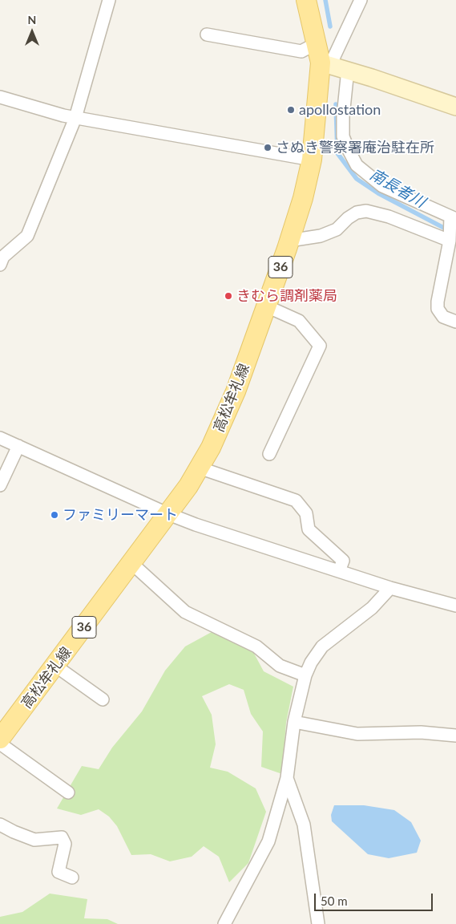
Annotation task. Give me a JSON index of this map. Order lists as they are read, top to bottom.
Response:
{
  "streets": {
    "main road": ["36", "高松牟礼線"]
  },
  "water": ["南長者川"],
  "places": [
    "apollostation",
    "さぬき警察署庵治駐在所",
    "きむら調剤薬局",
    "ファミリーマート"
  ],
  "scale_bar": "50 m",
  "north": "top"
}
